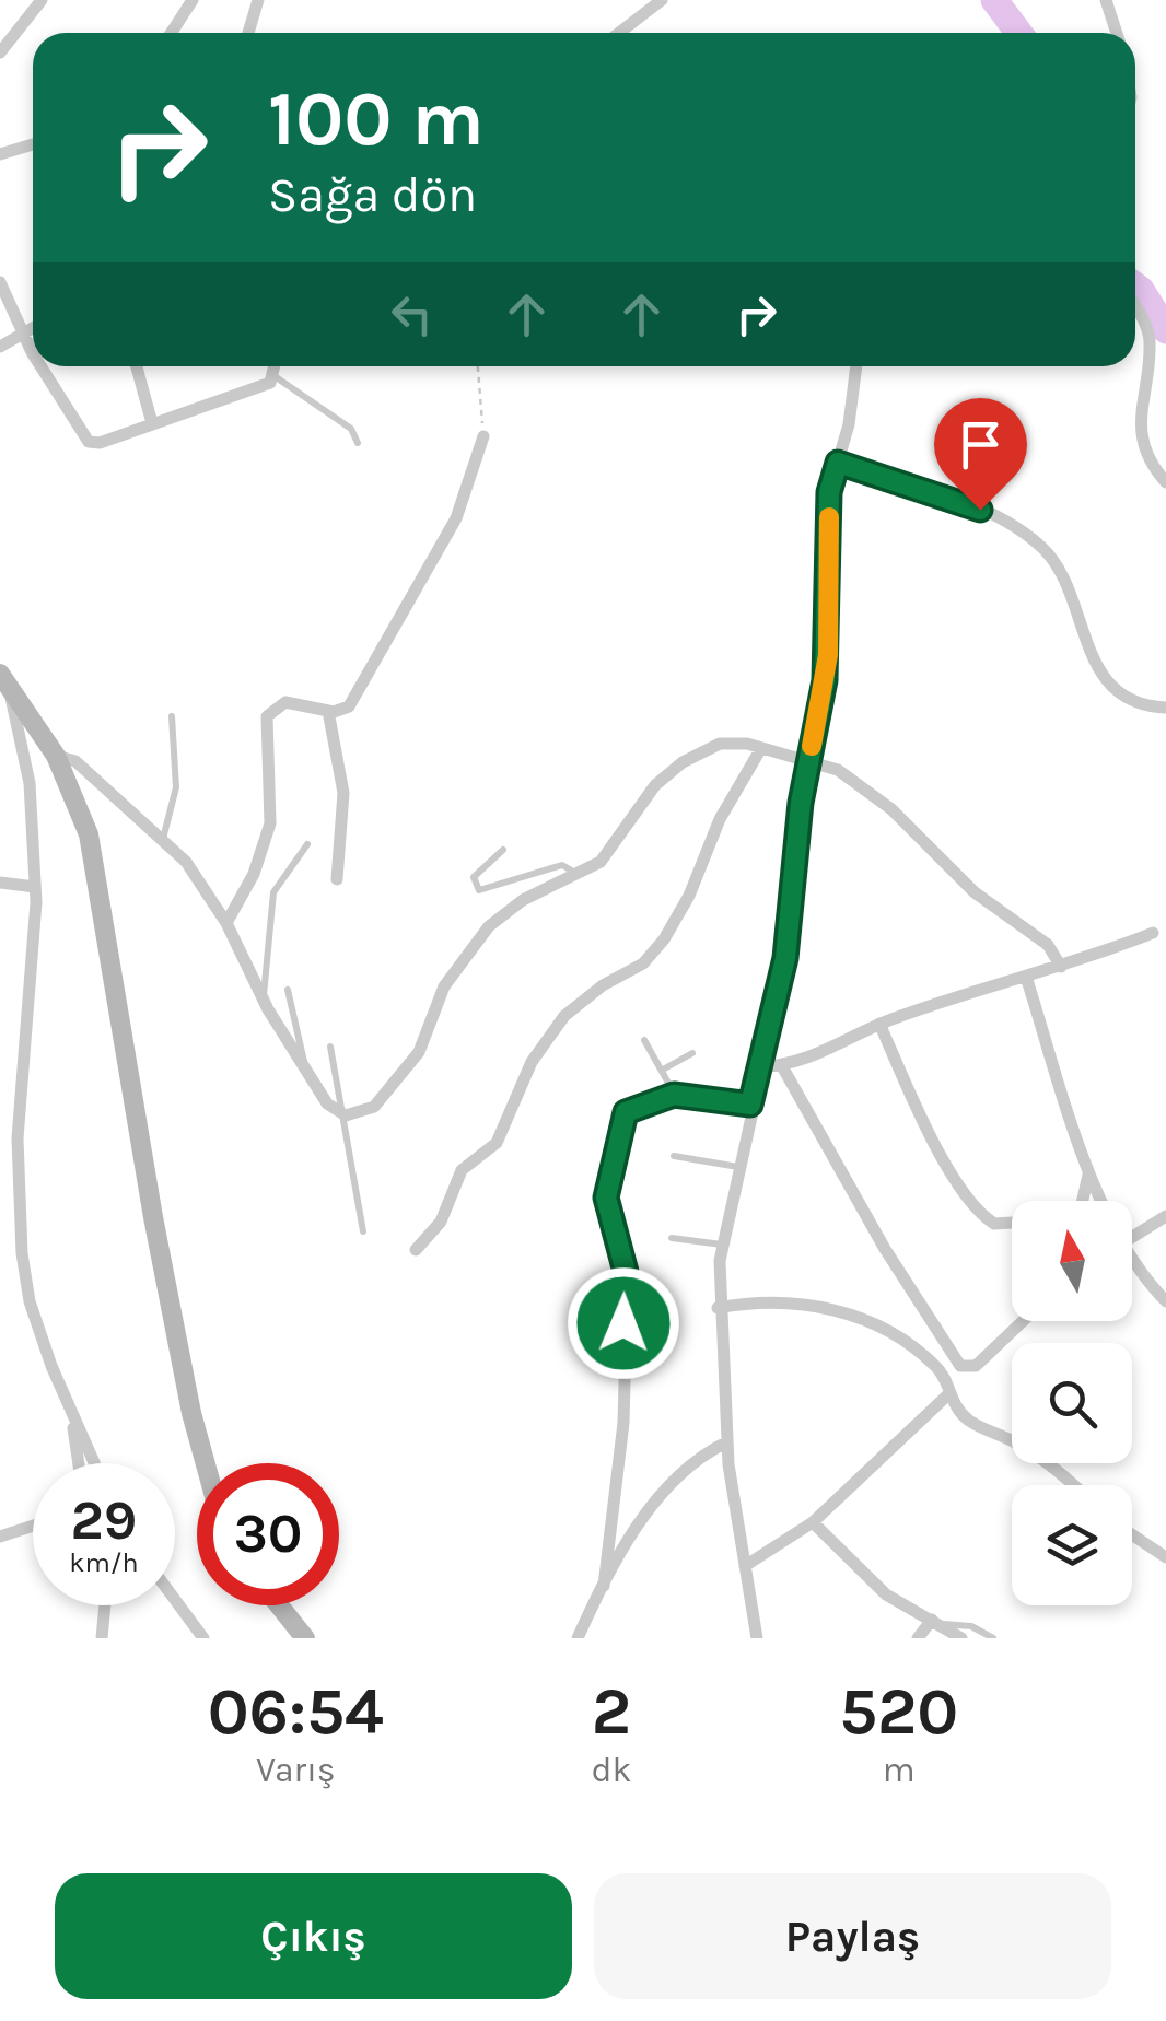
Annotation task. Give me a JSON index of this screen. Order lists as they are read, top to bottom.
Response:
{
  "north": "top",
  "page": {
    "turn": ["100 m", "Sağa dön"],
    "speed": "29 km/h",
    "limit": "30",
    "eta": [
      "06:54",
      "Varış",
      "2",
      "dk",
      "520",
      "m"
    ],
    "buttons": ["Çıkış", "Paylaş"]
  }
}
